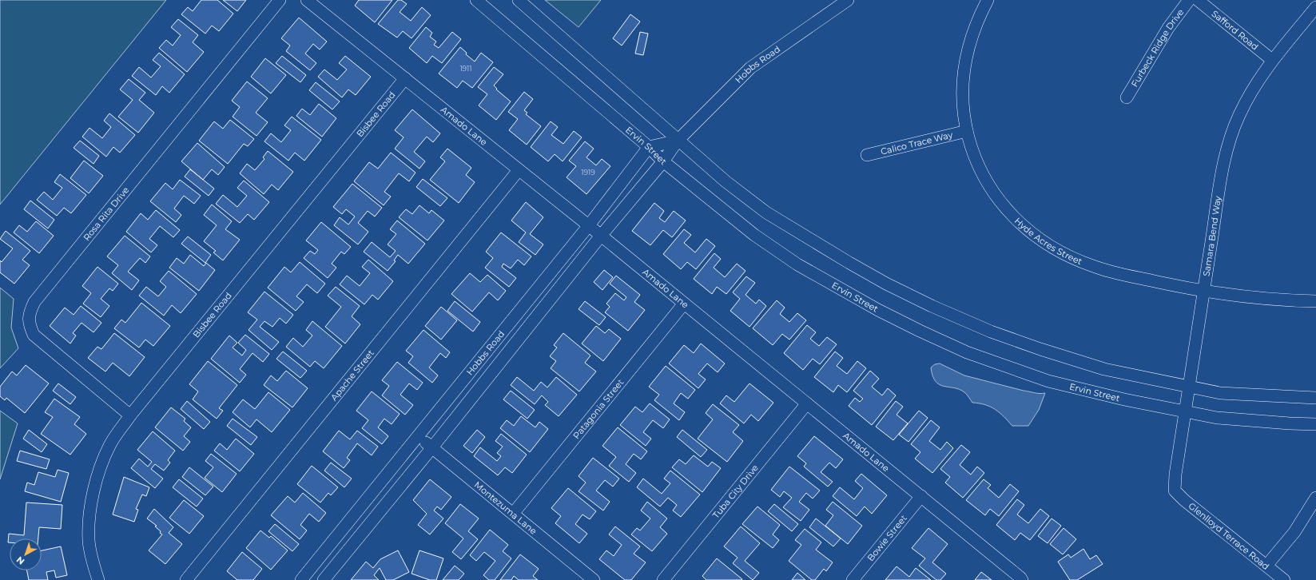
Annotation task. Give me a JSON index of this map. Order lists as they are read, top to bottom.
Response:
{
  "streets": {
    "street": [
      "Safford Road",
      "Furbeck Ridge Drive",
      "Hobbs Road",
      "Bisbee Road",
      "Amado Lane",
      "Calico Trace Way",
      "Ervin Street",
      "Rosa Rita Drive",
      "Samara Bend Way",
      "Hyde Acres Street",
      "Apache Street",
      "Patagonia Street",
      "Tuba City Drive",
      "Montezuma Lane",
      "Glenlloyd Terrace Road",
      "Bowie Street"
    ]
  },
  "crossings": [
    ["Safford Road", "Samara Bend Way"],
    ["Hobbs Road", "Amado Lane"],
    ["Hobbs Road", "Ervin Street"],
    ["Hobbs Road", "Montezuma Lane"],
    ["Bisbee Road", "Amado Lane"],
    ["Bisbee Road", "Rosa Rita Drive"],
    ["Amado Lane", "Apache Street"],
    ["Amado Lane", "Patagonia Street"],
    ["Amado Lane", "Tuba City Drive"],
    ["Amado Lane", "Bowie Street"],
    ["Calico Trace Way", "Hyde Acres Street"],
    ["Ervin Street", "Samara Bend Way"],
    ["Samara Bend Way", "Hyde Acres Street"],
    ["Samara Bend Way", "Glenlloyd Terrace Road"],
    ["Patagonia Street", "Montezuma Lane"]
  ],
  "house_numbers": ["1911", "1919"],
  "north": "bottom left"
}
